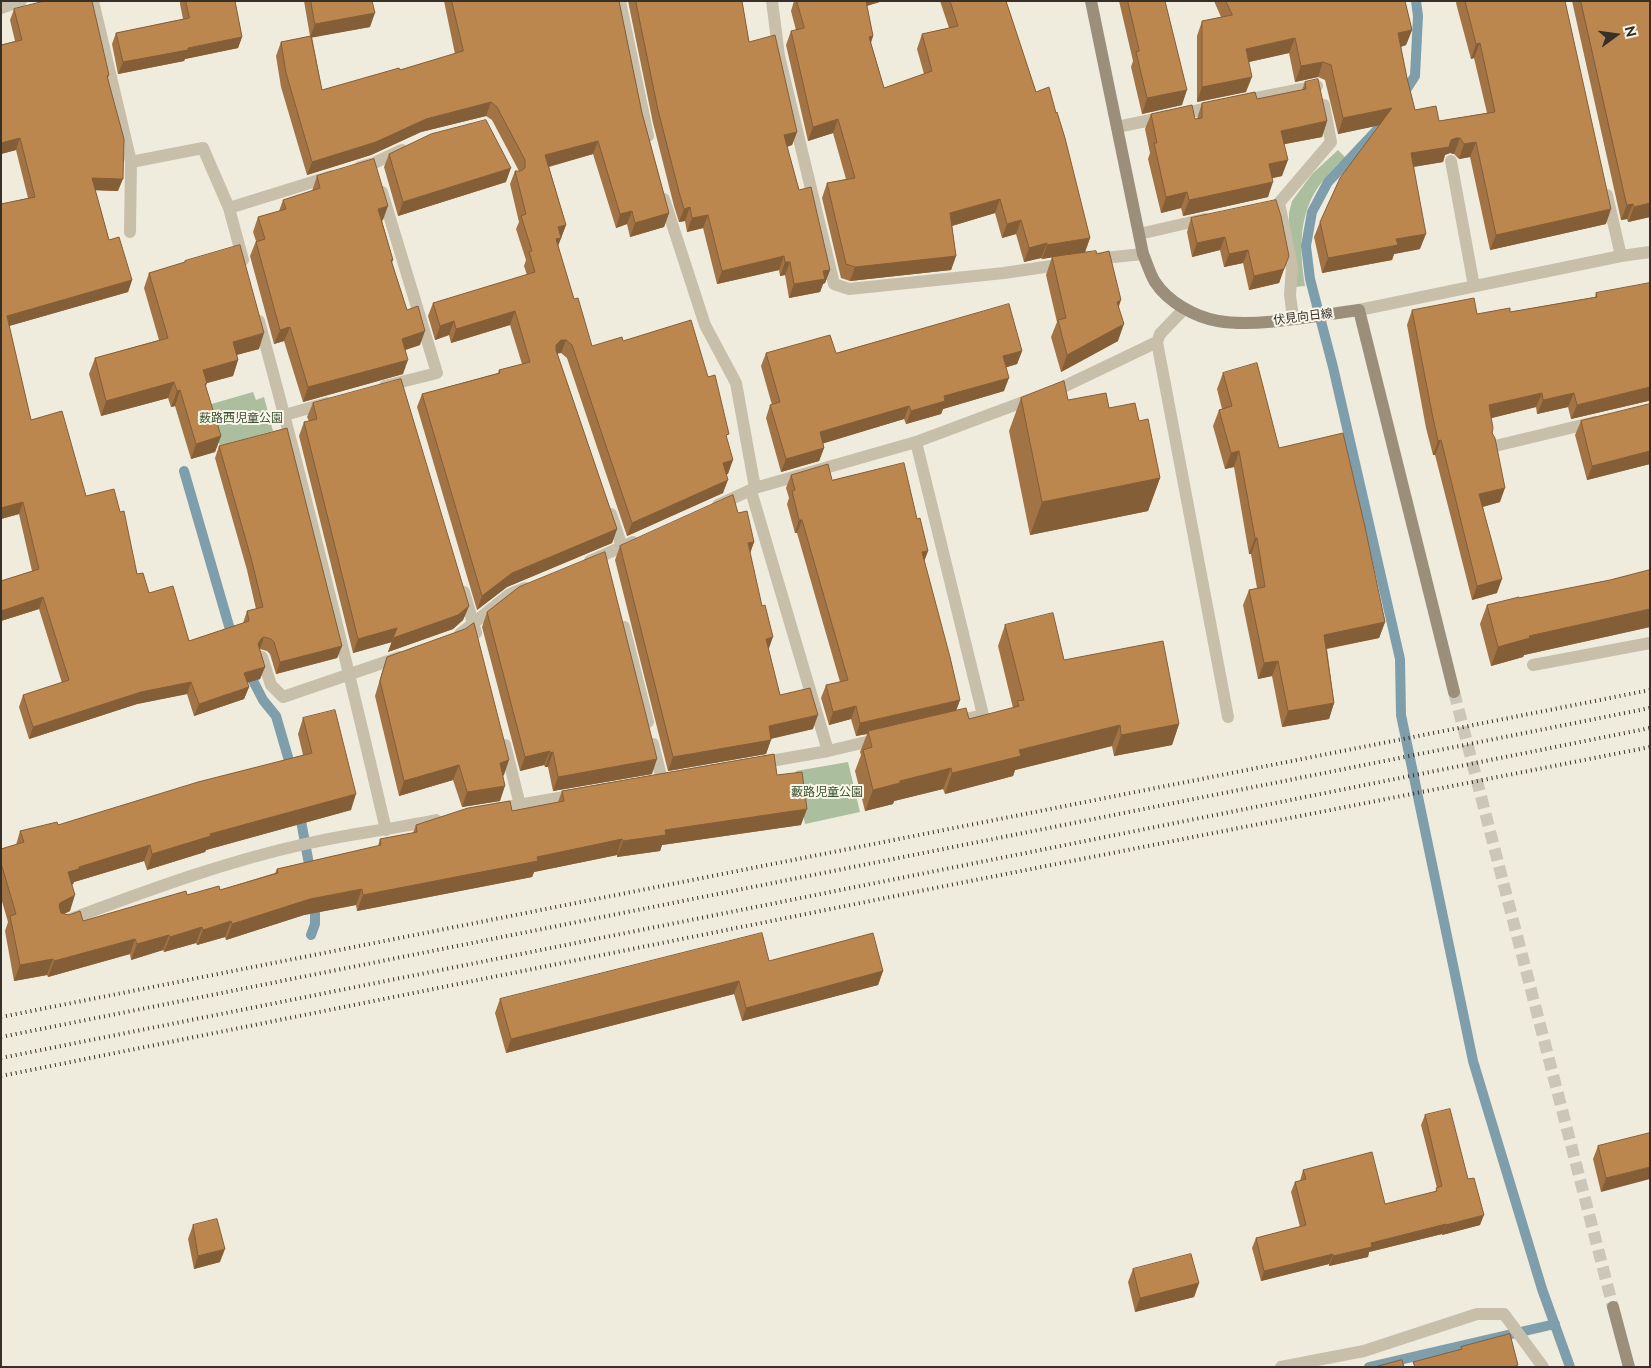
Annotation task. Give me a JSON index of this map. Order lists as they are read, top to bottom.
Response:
{
  "streets": {
    "main road": ["伏見向日線"]
  },
  "parks": ["薮路西児童公園", "藪路児童公園"],
  "north": "right"
}
